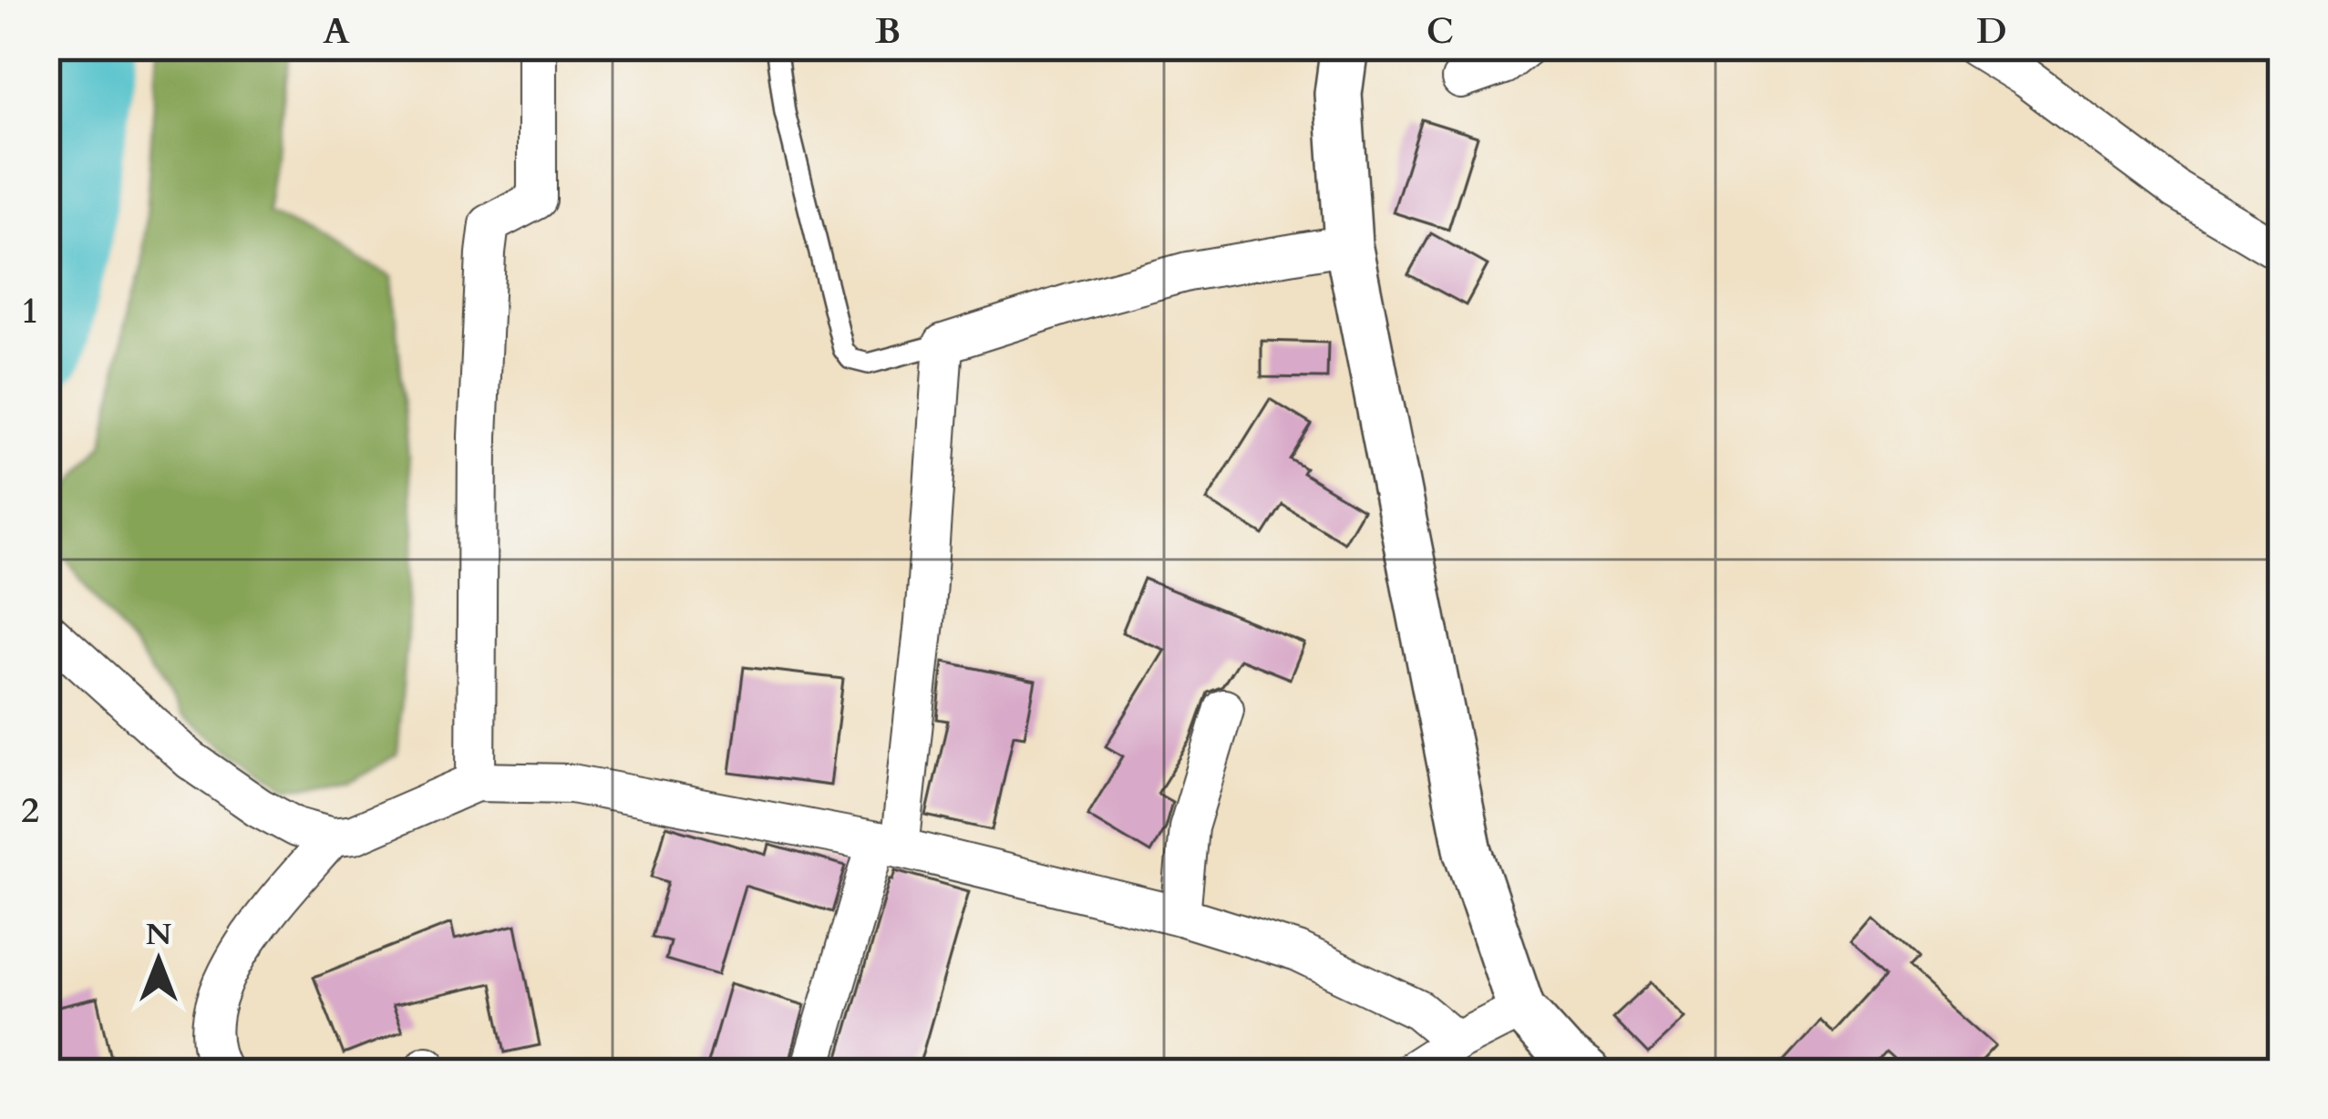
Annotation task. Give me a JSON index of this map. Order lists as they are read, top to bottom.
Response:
{
  "north": "top",
  "grid": {
    "columns": [
      "A",
      "B",
      "C",
      "D"
    ],
    "rows": ["1", "2"]
  }
}
